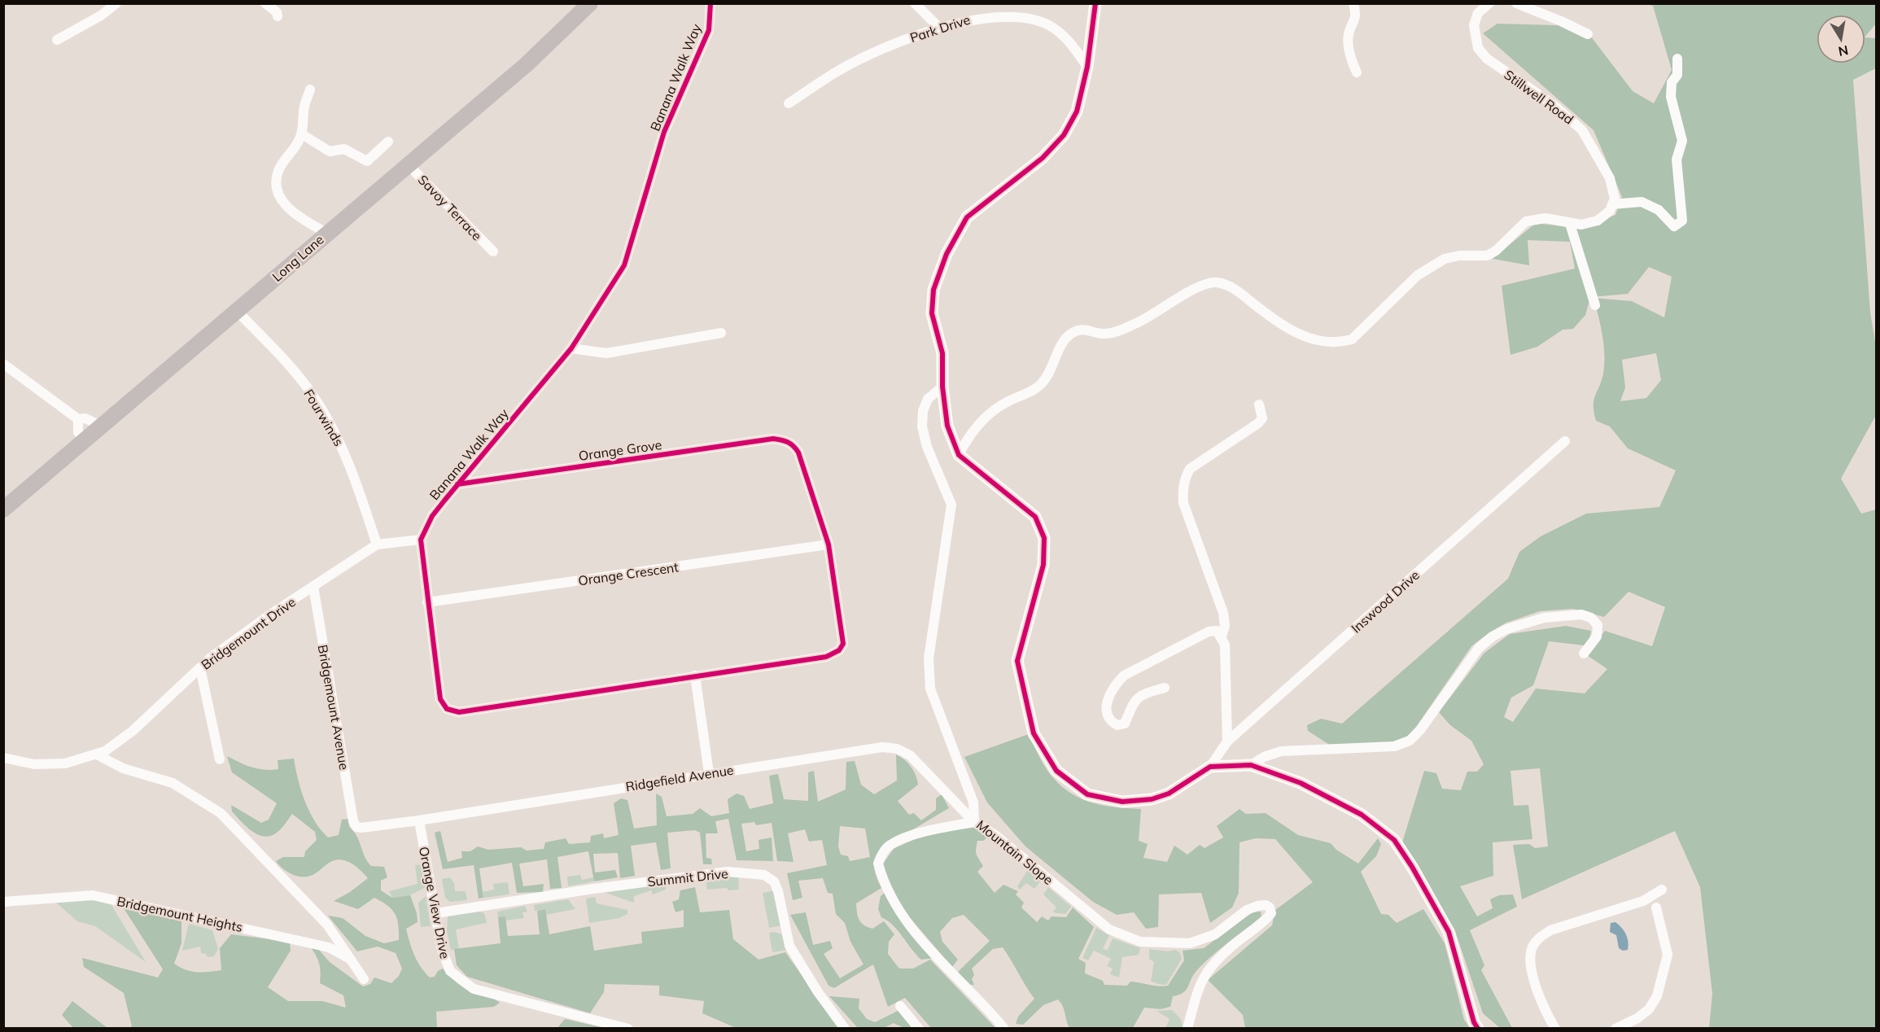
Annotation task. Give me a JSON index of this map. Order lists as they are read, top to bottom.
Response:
{
  "streets": {
    "main road": ["Long Lane"],
    "street": [
      "Park Drive",
      "Banana Walk Way",
      "Stillwell Road",
      "Savoy Terrace",
      "Fourwinds",
      "Orange Grove",
      "Orange Crescent",
      "Inswood Drive",
      "Bridgemount Drive",
      "Bridgemount Avenue",
      "Ridgefield Avenue",
      "Mountain Slope",
      "Summit Drive",
      "Orange View Drive",
      "Bridgemount Heights"
    ]
  },
  "crossings": [
    ["Banana Walk Way", "Orange Grove"],
    ["Banana Walk Way", "Bridgemount Drive"],
    ["Savoy Terrace", "Long Lane"],
    ["Long Lane", "Fourwinds"],
    ["Fourwinds", "Bridgemount Drive"],
    ["Orange Grove", "Orange Crescent"],
    ["Bridgemount Drive", "Bridgemount Avenue"],
    ["Bridgemount Drive", "Bridgemount Heights"],
    ["Bridgemount Avenue", "Ridgefield Avenue"],
    ["Ridgefield Avenue", "Mountain Slope"],
    ["Ridgefield Avenue", "Orange View Drive"],
    ["Summit Drive", "Orange View Drive"]
  ],
  "north": "bottom"
}
